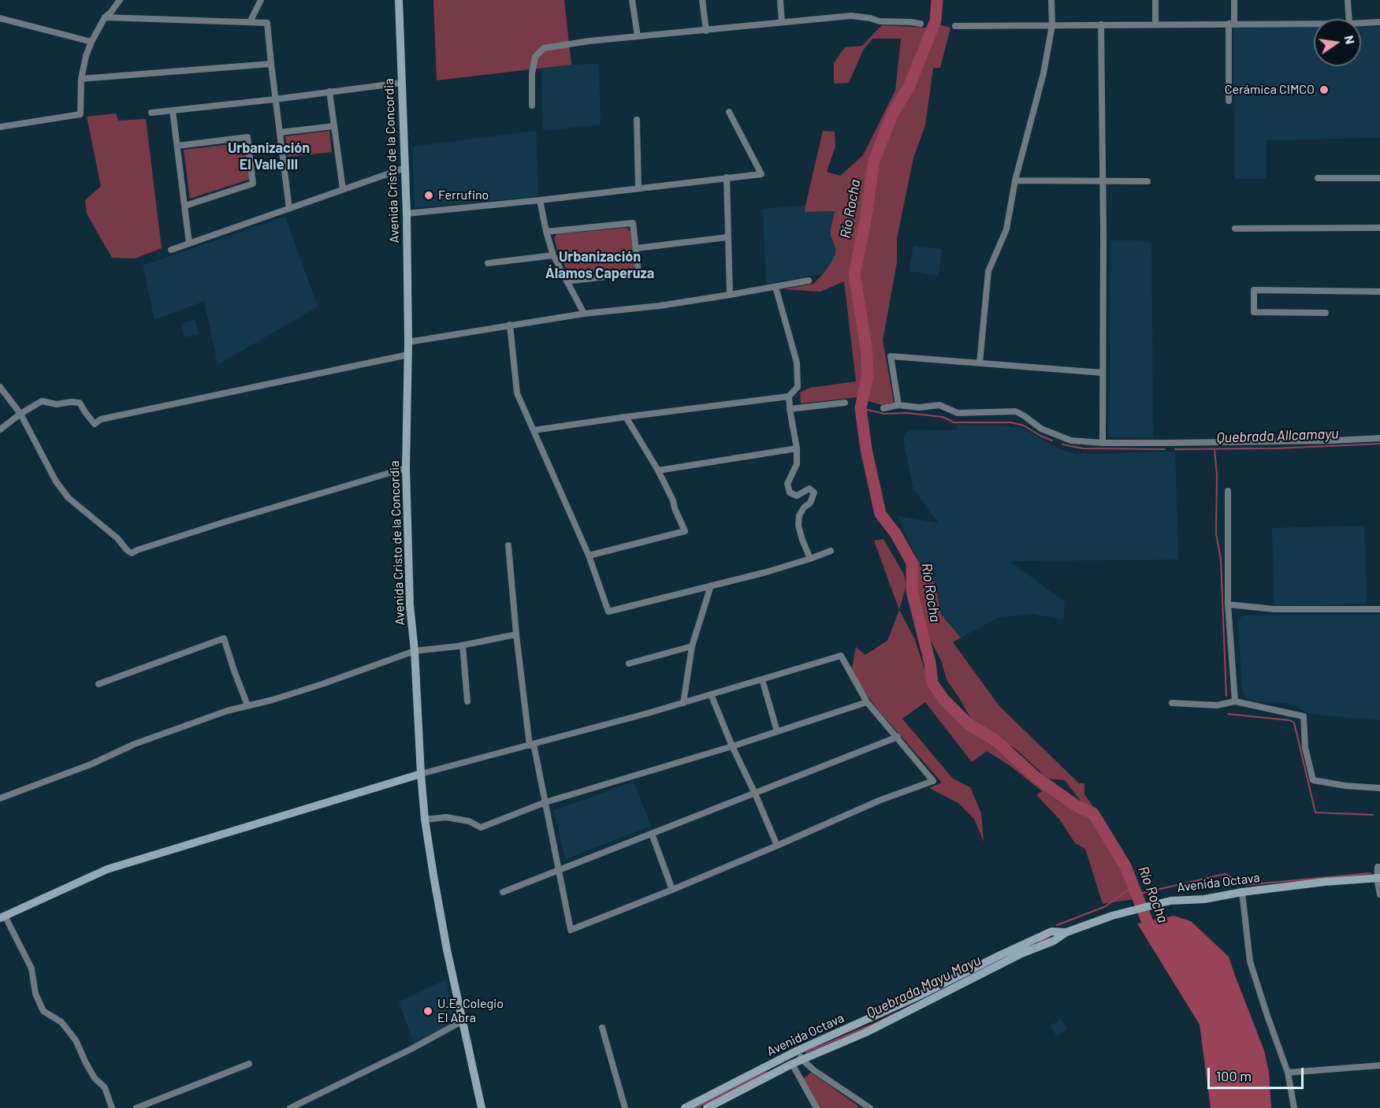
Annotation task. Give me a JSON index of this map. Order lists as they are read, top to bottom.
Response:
{
  "streets": {
    "main road": ["Avenida Cristo de la Concordia", "Avenida Octava"]
  },
  "districts": ["Urbanización El Valle III", "Urbanización Álamos Caperuza"],
  "water": ["Río Rocha", "Quebrada Allcamayu", "Quebrada Mayu Mayu"],
  "places": ["Cerámica CIMCO", "Ferrufino", "U.E. Colegio El Abra"],
  "scale_bar": "100 m",
  "north": "right"
}
